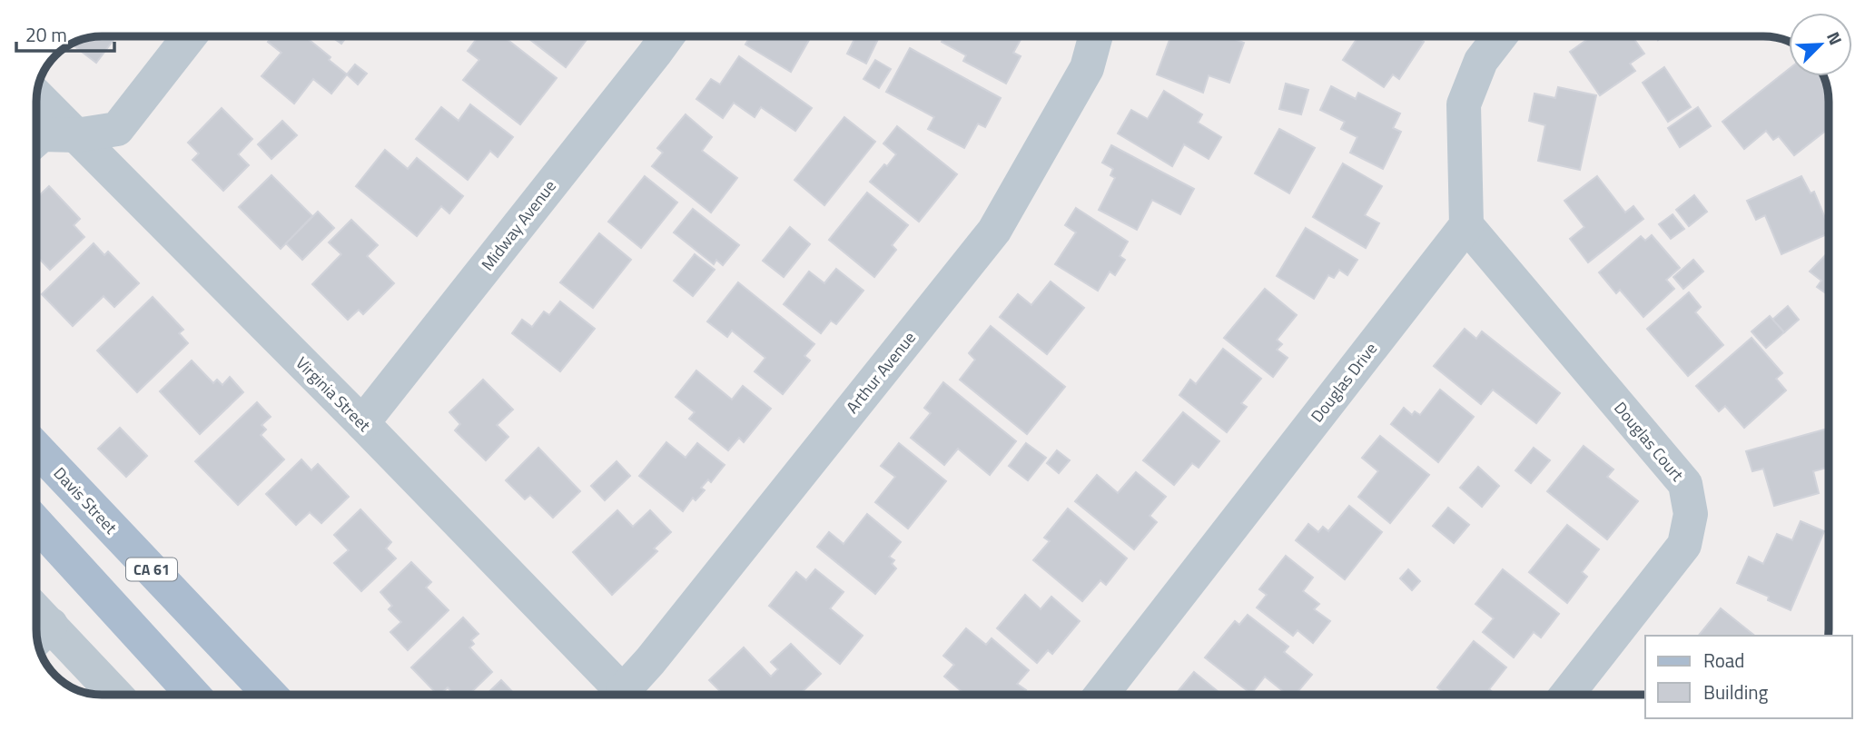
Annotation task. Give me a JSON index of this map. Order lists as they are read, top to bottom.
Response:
{
  "streets": {
    "main road": ["Davis Street", "CA 61"],
    "street": [
      "Midway Avenue",
      "Arthur Avenue",
      "Douglas Drive",
      "Virginia Street",
      "Douglas Court"
    ]
  },
  "crossings": [
    ["Midway Avenue", "Virginia Street"],
    ["Douglas Drive", "Douglas Court"]
  ],
  "legend": ["Road", "Building"],
  "scale_bar": "20 m",
  "north": "top right"
}
